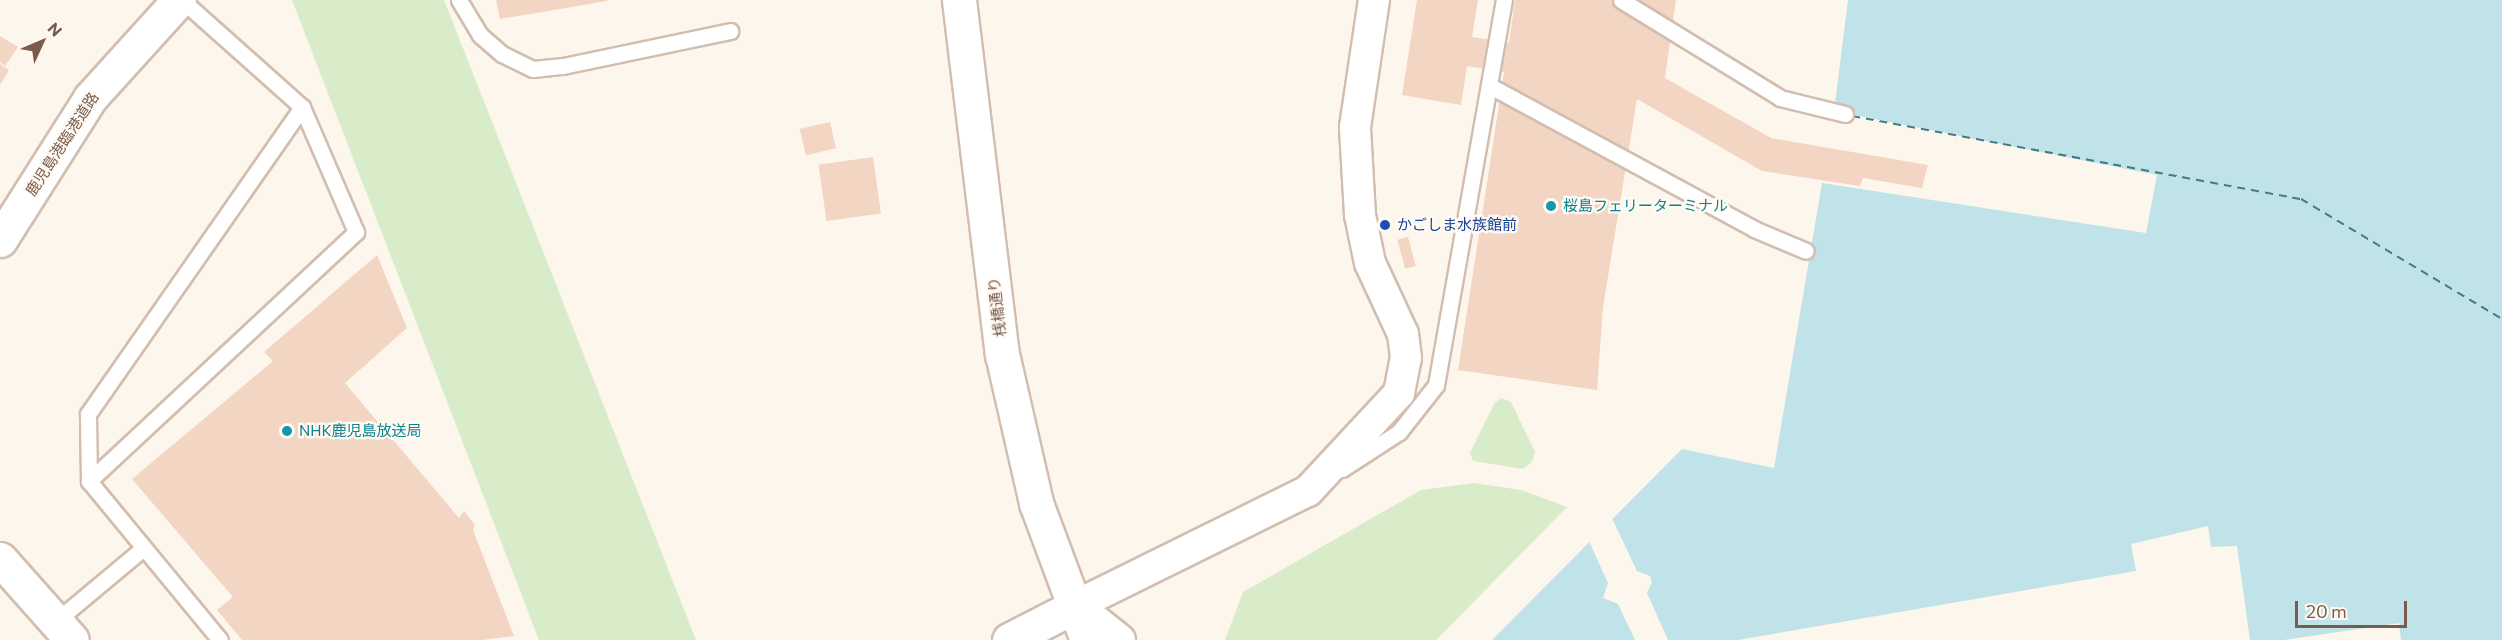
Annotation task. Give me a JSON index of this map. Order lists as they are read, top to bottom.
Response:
{
  "streets": {
    "street": ["鹿児島港臨港道路", "桟橋通り"]
  },
  "places": ["桜島フェリーターミナル", "かごしま水族館前", "NHK鹿児島放送局"],
  "scale_bar": "20 m",
  "north": "top right"
}
